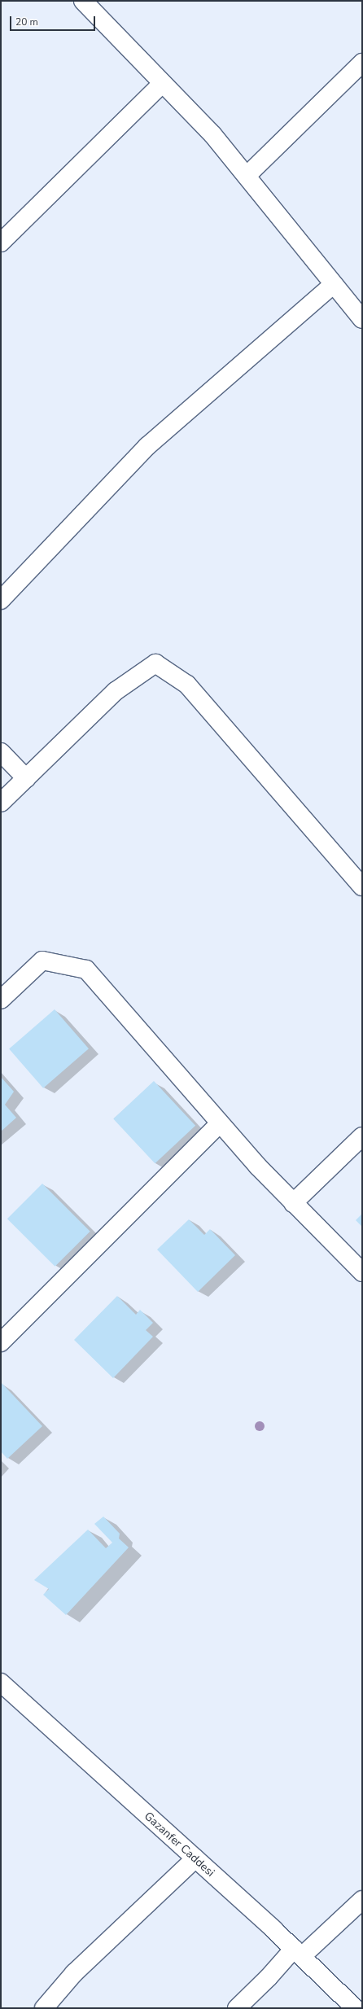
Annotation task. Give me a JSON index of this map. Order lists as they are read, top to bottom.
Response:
{
  "streets": {
    "street": ["Gazanfer Caddesi"]
  },
  "scale_bar": "20 m"
}
